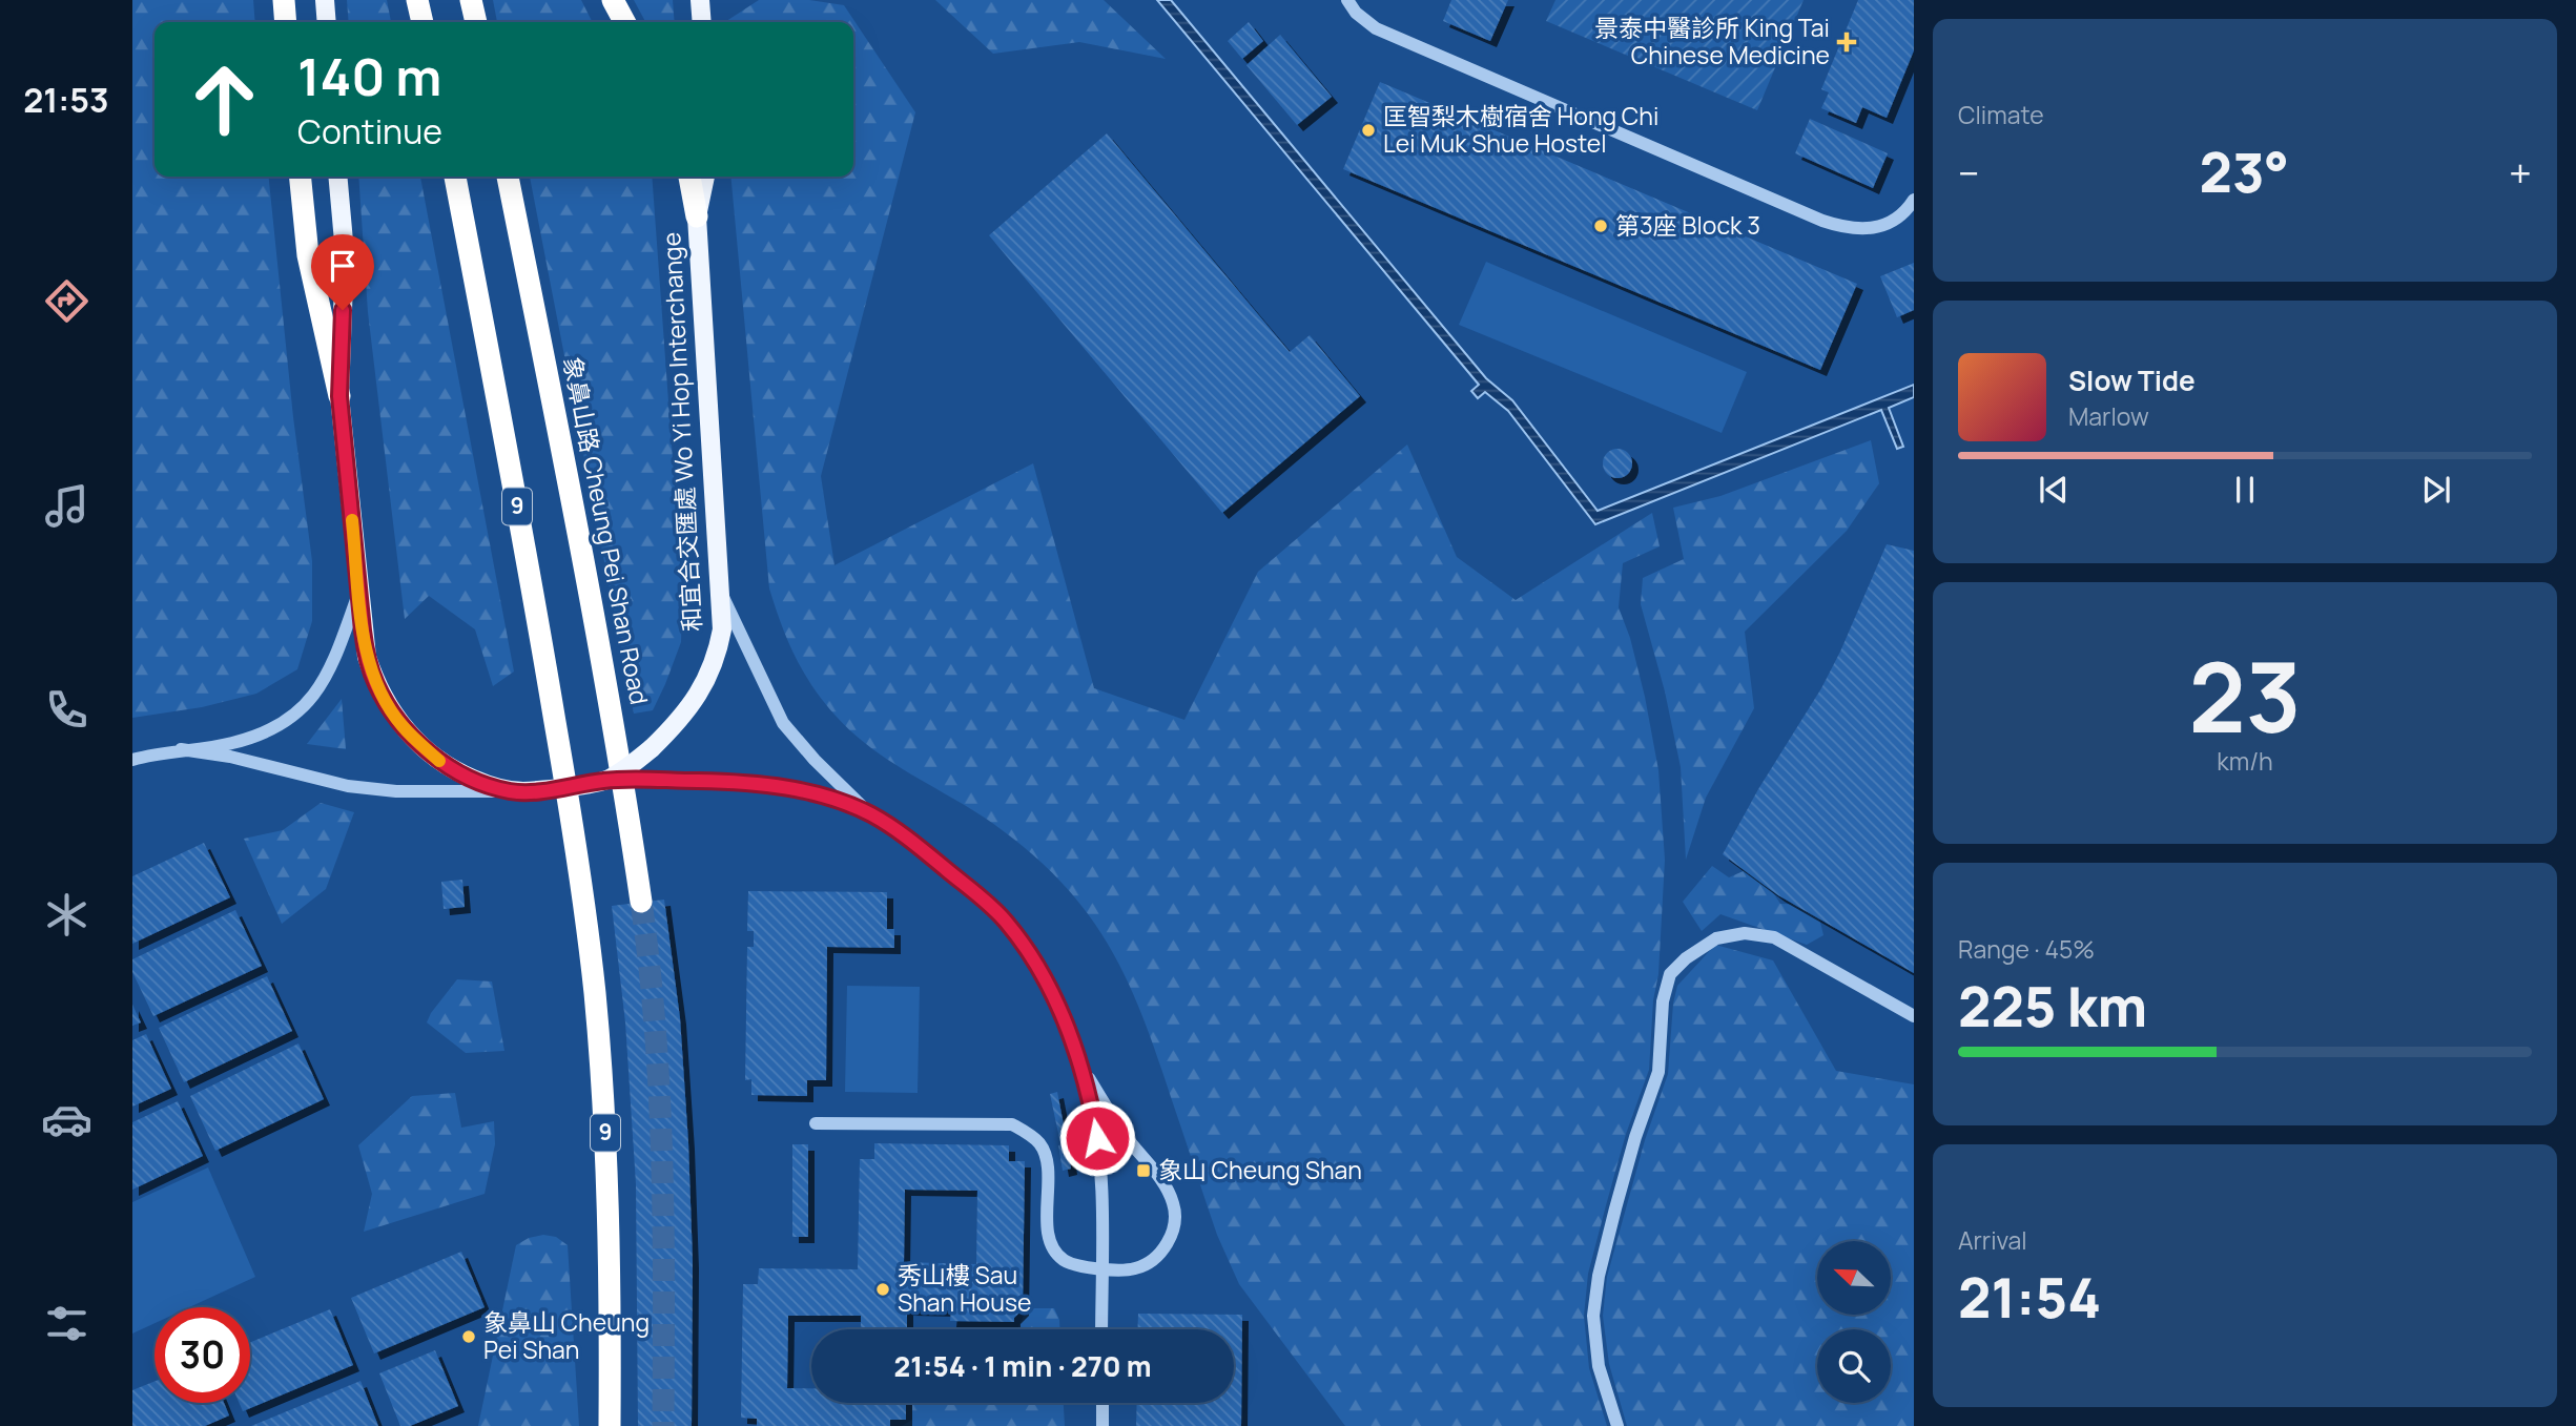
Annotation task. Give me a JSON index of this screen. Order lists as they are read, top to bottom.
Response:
{
  "streets": {
    "highway": ["9", "象鼻山路 Cheung Pei Shan Road"],
    "main road": ["和宜合交匯處 Wo Yi Hop Interchange"]
  },
  "places": {
    "health": ["景泰中醫診所 King Tai Chinese Medicine"],
    "other": [
      "匡智梨木樹宿舍 Hong Chi Lei Muk Shue Hostel",
      "第3座 Block 3",
      "秀山樓 Sau Shan House",
      "象鼻山 Cheung Pei Shan"
    ],
    "transit": ["象山 Cheung Shan"]
  },
  "north": "top left",
  "page": {
    "tabs": "21:53",
    "tile": [
      "Climate",
      ["23", "km/h"],
      ["Range · 45%", "225 km"],
      ["Arrival", "21:54"]
    ],
    "turn": ["140 m", "Continue"],
    "heat": ["−", "23°", "+"],
    "song": ["Slow Tide", "Marlow"],
    "limit": "30",
    "trip": "21:54 · 1 min · 270 m"
  }
}
